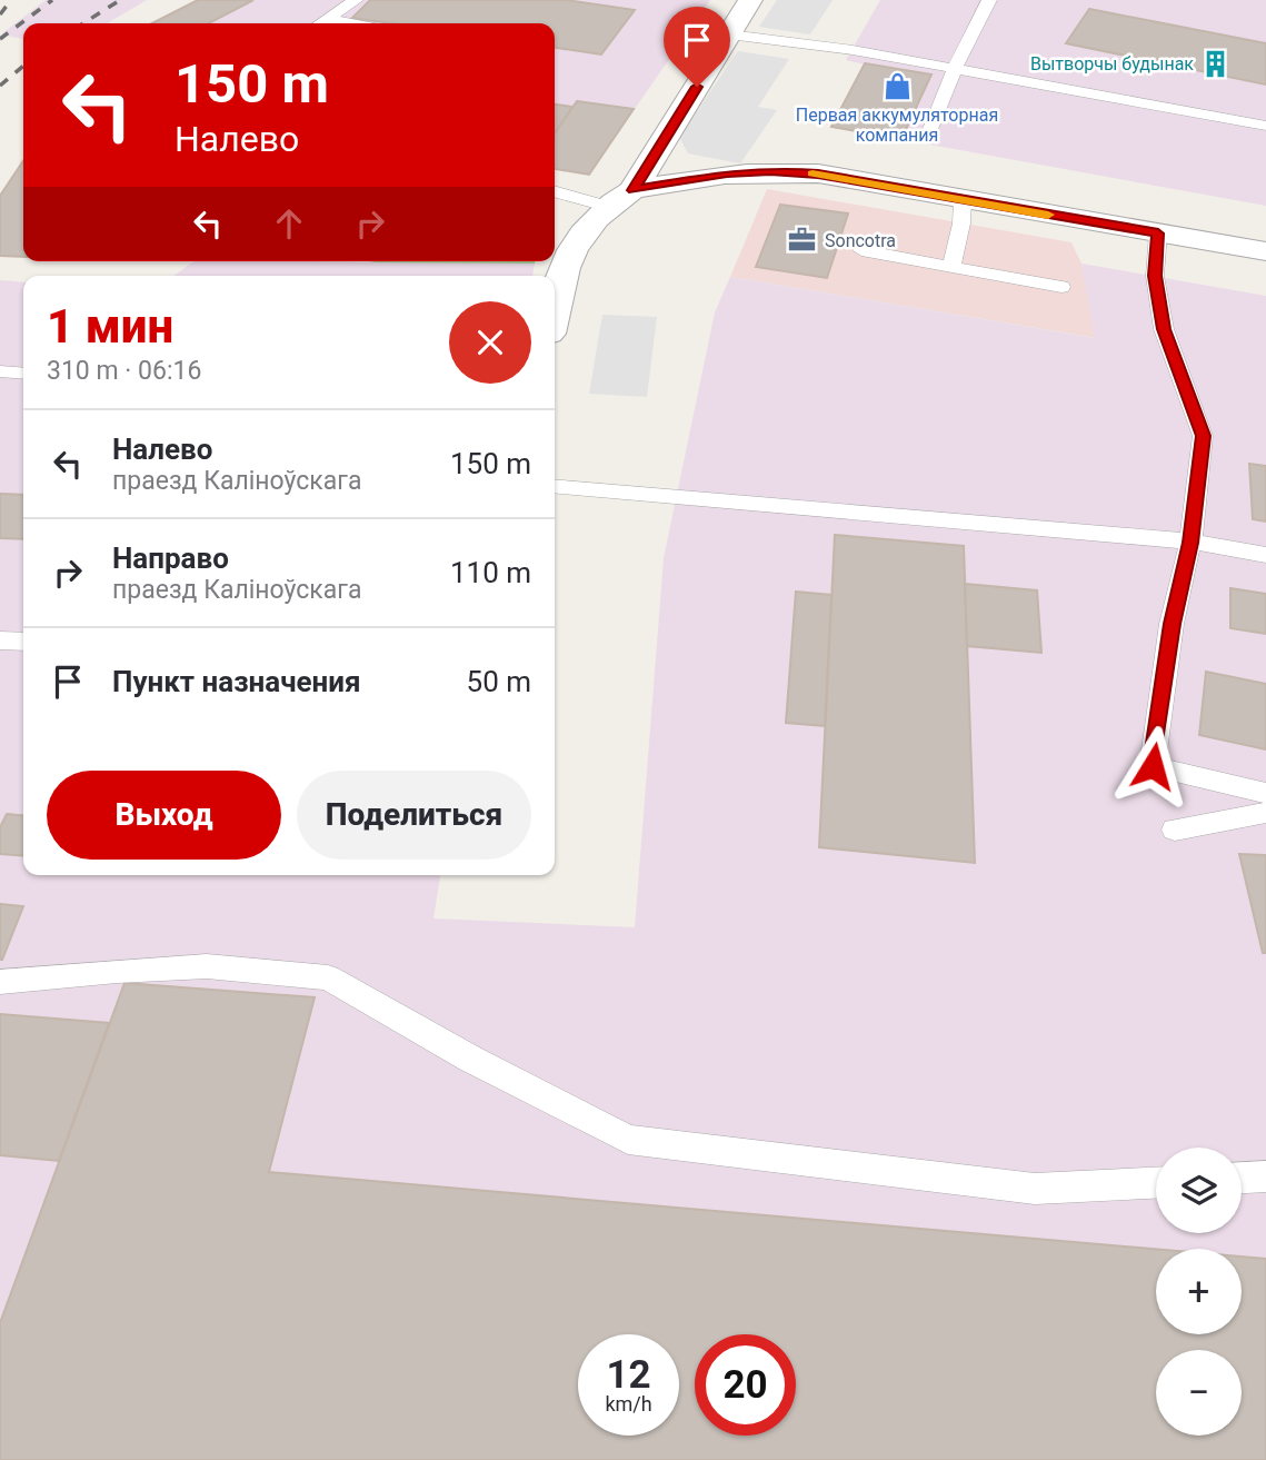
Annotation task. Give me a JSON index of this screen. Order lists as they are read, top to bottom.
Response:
{
  "places": {
    "building": ["Вытворчы будынак"],
    "shop": ["Первая аккумуляторная компания"],
    "office": ["Soncotra"]
  },
  "page": {
    "turn": ["150 m", "Налево"],
    "heading": ["1 мин", "310 m · 06:16"],
    "list": [
      {
        "name": "Налево",
        "note": "праезд Каліноўскага",
        "value": "150 m"
      },
      {
        "name": "Направо",
        "note": "праезд Каліноўскага",
        "value": "110 m"
      },
      {
        "name": "Пункт назначения",
        "value": "50 m"
      }
    ],
    "buttons": ["Выход", "Поделиться"],
    "map_buttons": ["+", "−"],
    "speed": "12 km/h",
    "limit": "20"
  }
}
